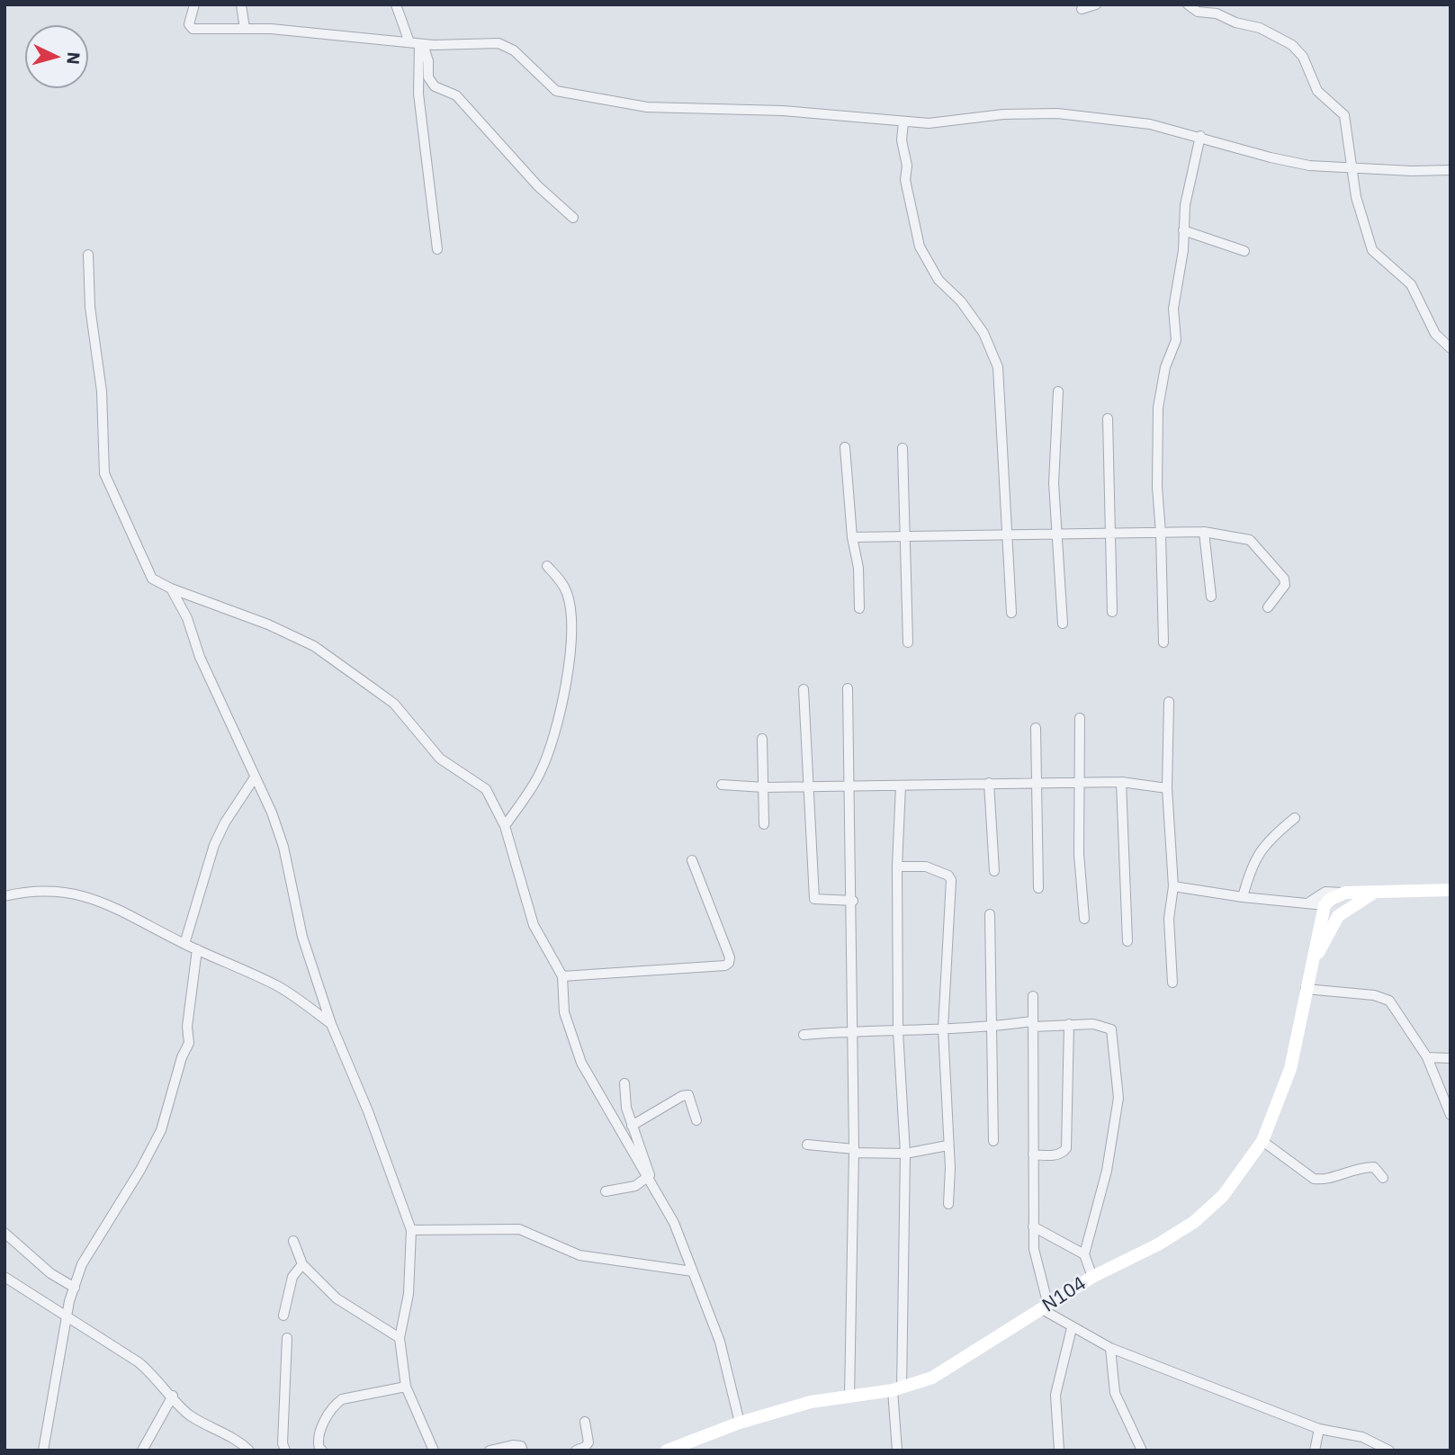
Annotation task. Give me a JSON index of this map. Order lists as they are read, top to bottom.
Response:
{
  "streets": {
    "street": ["N104"]
  },
  "north": "right"
}
